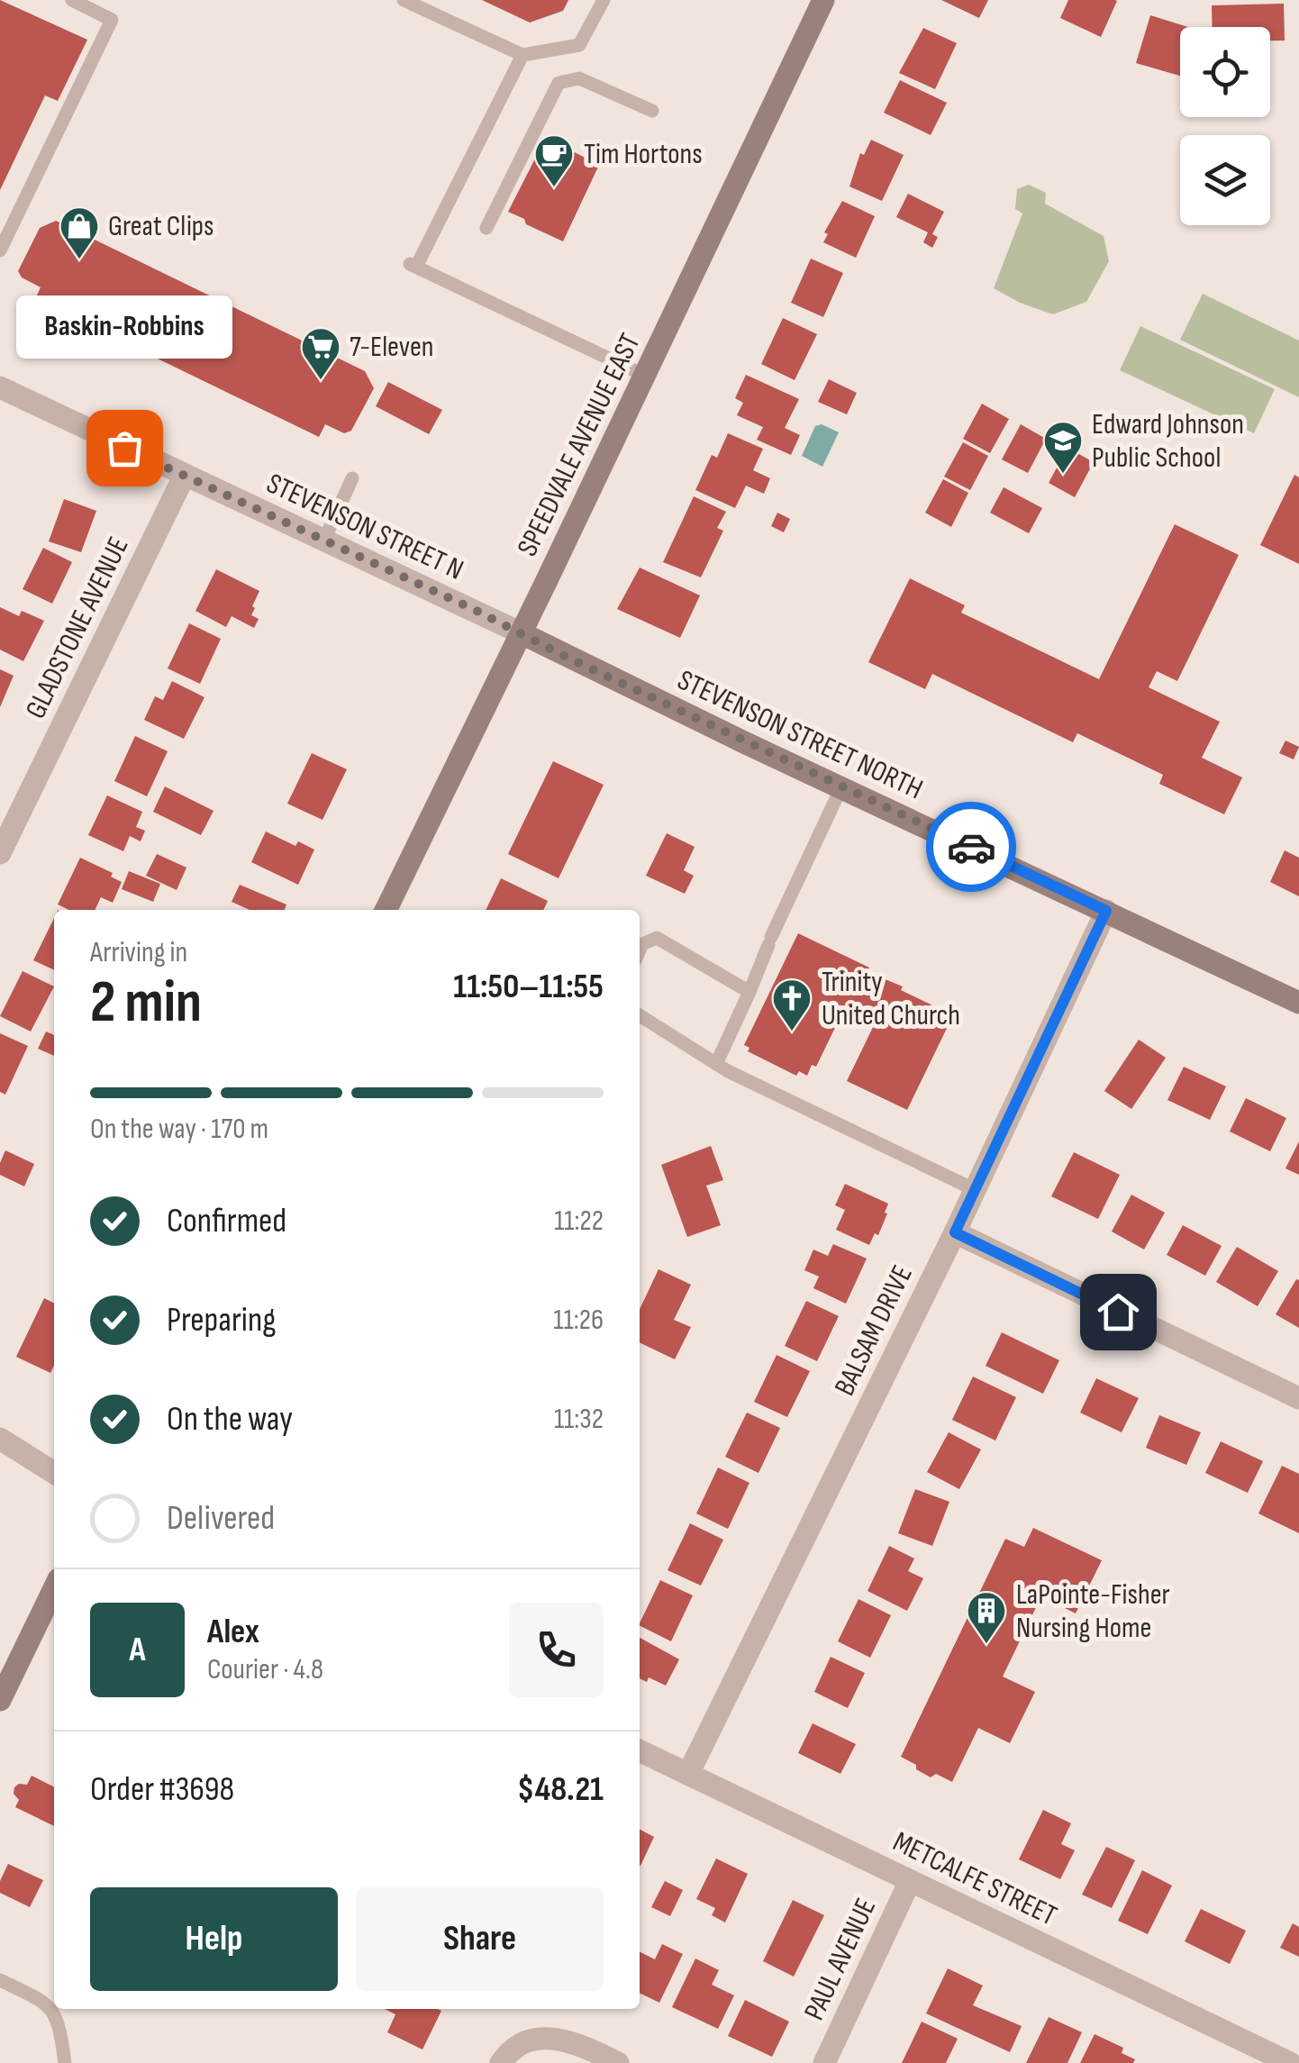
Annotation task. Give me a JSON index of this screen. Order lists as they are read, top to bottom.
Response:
{
  "streets": {
    "main road": ["SPEEDVALE AVENUE EAST", "STEVENSON STREET NORTH"],
    "street": [
      "STEVENSON STREET N",
      "GLADSTONE AVENUE",
      "BALSAM DRIVE",
      "METCALFE STREET",
      "PAUL AVENUE"
    ]
  },
  "crossings": [
    ["SPEEDVALE AVENUE EAST", "STEVENSON STREET N"],
    ["SPEEDVALE AVENUE EAST", "STEVENSON STREET NORTH"],
    ["STEVENSON STREET N", "GLADSTONE AVENUE"],
    ["STEVENSON STREET N", "STEVENSON STREET NORTH"],
    ["STEVENSON STREET NORTH", "BALSAM DRIVE"],
    ["BALSAM DRIVE", "METCALFE STREET"],
    ["METCALFE STREET", "PAUL AVENUE"]
  ],
  "places": {
    "cafe": ["Tim Hortons"],
    "shop": ["Great Clips"],
    "supermarket": ["7-Eleven"],
    "other": ["Baskin-Robbins"],
    "school or university": ["Edward Johnson Public School"],
    "church": ["Trinity United Church"],
    "building": ["LaPointe-Fisher Nursing Home"]
  },
  "page": {
    "bubble": "Baskin-Robbins",
    "heading": ["2 min", "Arriving in", "11:50–11:55"],
    "panel": [
      "Alex",
      "Courier · 4.8",
      "Order #3698",
      "$48.21"
    ],
    "bar": "On the way · 170 m",
    "list": [
      ["Confirmed", "11:22"],
      ["Preparing", "11:26"],
      ["On the way", "11:32"],
      "Delivered"
    ],
    "round": "A",
    "buttons": ["Help", "Share"]
  }
}
